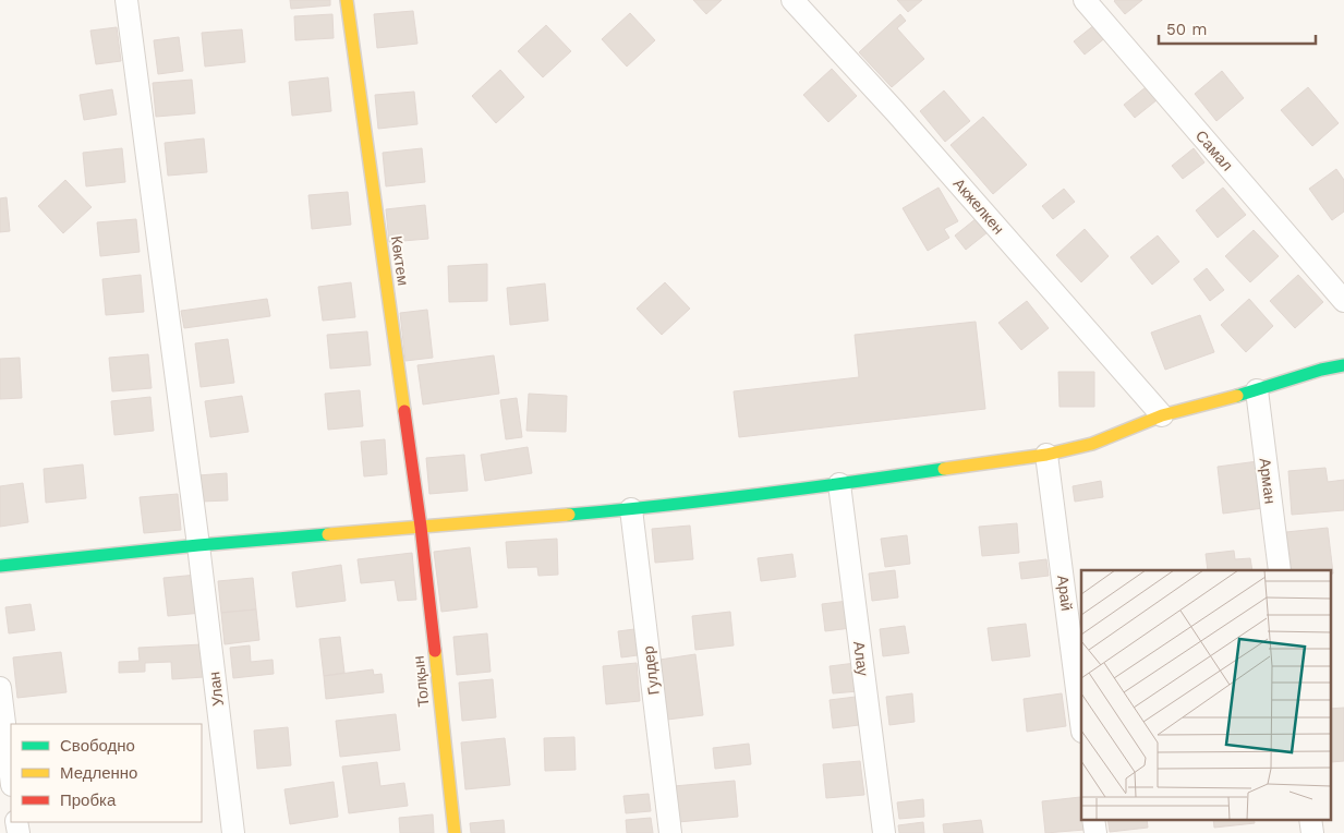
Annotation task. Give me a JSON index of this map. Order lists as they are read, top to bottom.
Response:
{
  "streets": {
    "street": [
      "Самал",
      "Акжелкен",
      "Көктем",
      "Арман",
      "Арай",
      "Алау",
      "Гулдер",
      "Толқын",
      "Улан"
    ]
  },
  "crossings": [
    ["Көктем", "Толқын"]
  ],
  "legend": ["Свободно", "Медленно", "Пробка"],
  "scale_bar": "50 m"
}
